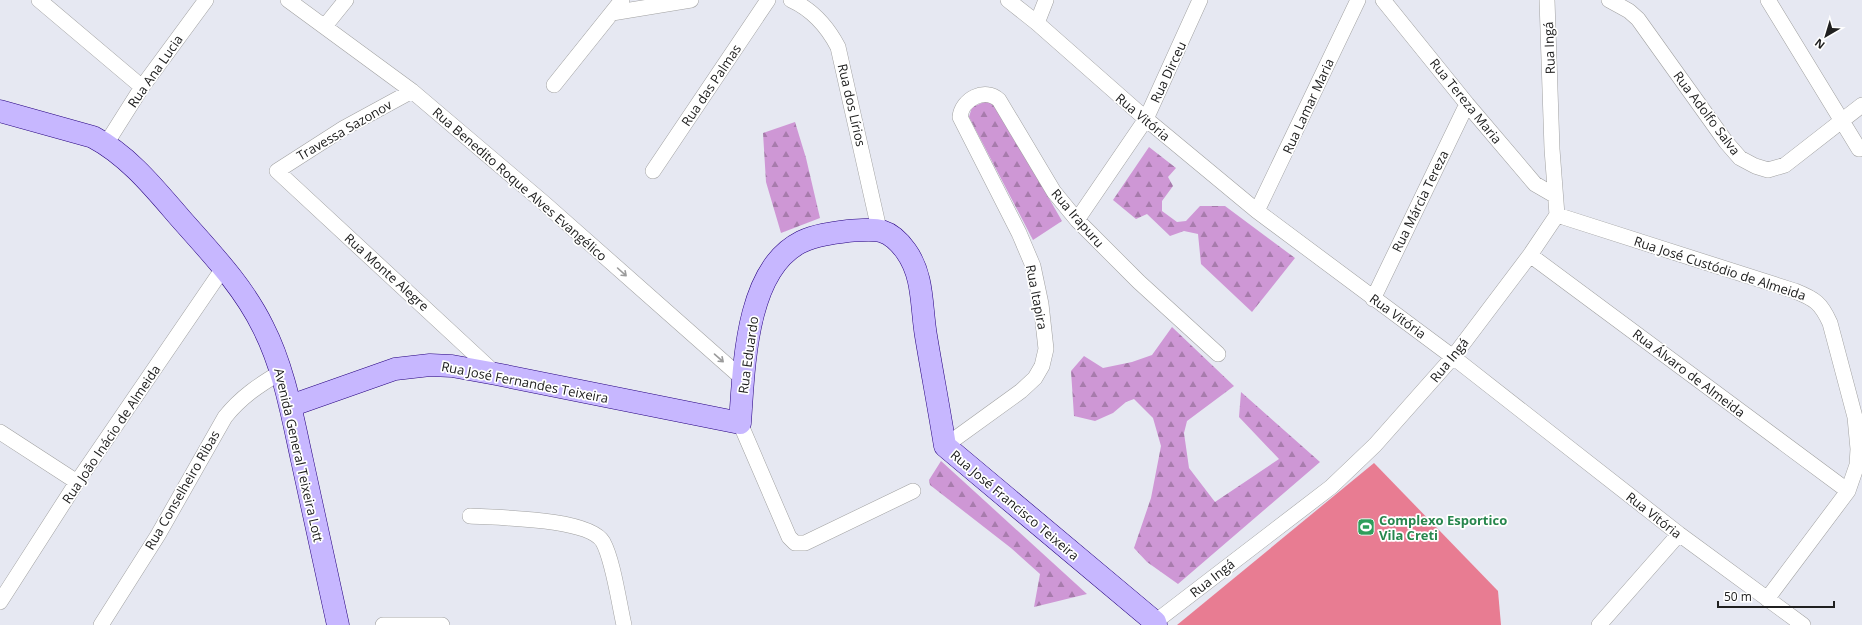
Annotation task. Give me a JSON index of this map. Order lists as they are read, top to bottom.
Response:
{
  "streets": {
    "street": [
      "Rua Ingá",
      "Rua Ana Lucia",
      "Rua Dirceu",
      "Rua das Palmas",
      "Rua Tereza Maria",
      "Rua dos Lírios",
      "Rua Lamar Maria",
      "Rua Adolfo Salva",
      "Rua Vitória",
      "Travessa Sazonov",
      "Rua Benedito Roque Alves Evangélico",
      "Rua Márcia Tereza",
      "Rua Irapuru",
      "Rua José Custódio de Almeida",
      "Rua Monte Alegre",
      "Rua Itapira",
      "Rua Eduardo",
      "Rua Álvaro de Almeida",
      "Rua José Fernandes Teixeira",
      "Rua João Inácio de Almeida",
      "Avenida General Teixeira Lott",
      "Rua Conselheiro Ribas",
      "Rua José Francisco Teixeira"
    ]
  },
  "crossings": [
    ["Rua Ingá", "Rua Tereza Maria"],
    ["Rua Ingá", "Rua Vitória"],
    ["Rua Ingá", "Rua José Custódio de Almeida"],
    ["Rua Ingá", "Rua Álvaro de Almeida"],
    ["Rua Ingá", "Rua José Francisco Teixeira"],
    ["Rua Ana Lucia", "Avenida General Teixeira Lott"],
    ["Rua Dirceu", "Rua Vitória"],
    ["Rua Dirceu", "Rua Irapuru"],
    ["Rua Tereza Maria", "Rua Márcia Tereza"],
    ["Rua dos Lírios", "Rua Eduardo"],
    ["Rua dos Lírios", "Rua José Francisco Teixeira"],
    ["Rua Lamar Maria", "Rua Vitória"],
    ["Rua Vitória", "Rua Márcia Tereza"],
    ["Rua Vitória", "Rua José Custódio de Almeida"],
    ["Travessa Sazonov", "Rua Benedito Roque Alves Evangélico"],
    ["Travessa Sazonov", "Rua Monte Alegre"],
    ["Rua Benedito Roque Alves Evangélico", "Rua Eduardo"],
    ["Rua Irapuru", "Rua Itapira"],
    ["Rua José Custódio de Almeida", "Rua Álvaro de Almeida"],
    ["Rua Monte Alegre", "Rua José Fernandes Teixeira"],
    ["Rua Itapira", "Rua José Francisco Teixeira"],
    ["Rua Eduardo", "Rua José Fernandes Teixeira"],
    ["Rua Eduardo", "Rua José Francisco Teixeira"],
    ["Rua José Fernandes Teixeira", "Avenida General Teixeira Lott"],
    ["Rua João Inácio de Almeida", "Avenida General Teixeira Lott"],
    ["Avenida General Teixeira Lott", "Rua Conselheiro Ribas"]
  ],
  "one_way": ["Rua Benedito Roque Alves Evangélico"],
  "places": {
    "sports": ["Complexo Esportico Vila Creti"]
  },
  "scale_bar": "50 m",
  "north": "bottom left"
}
